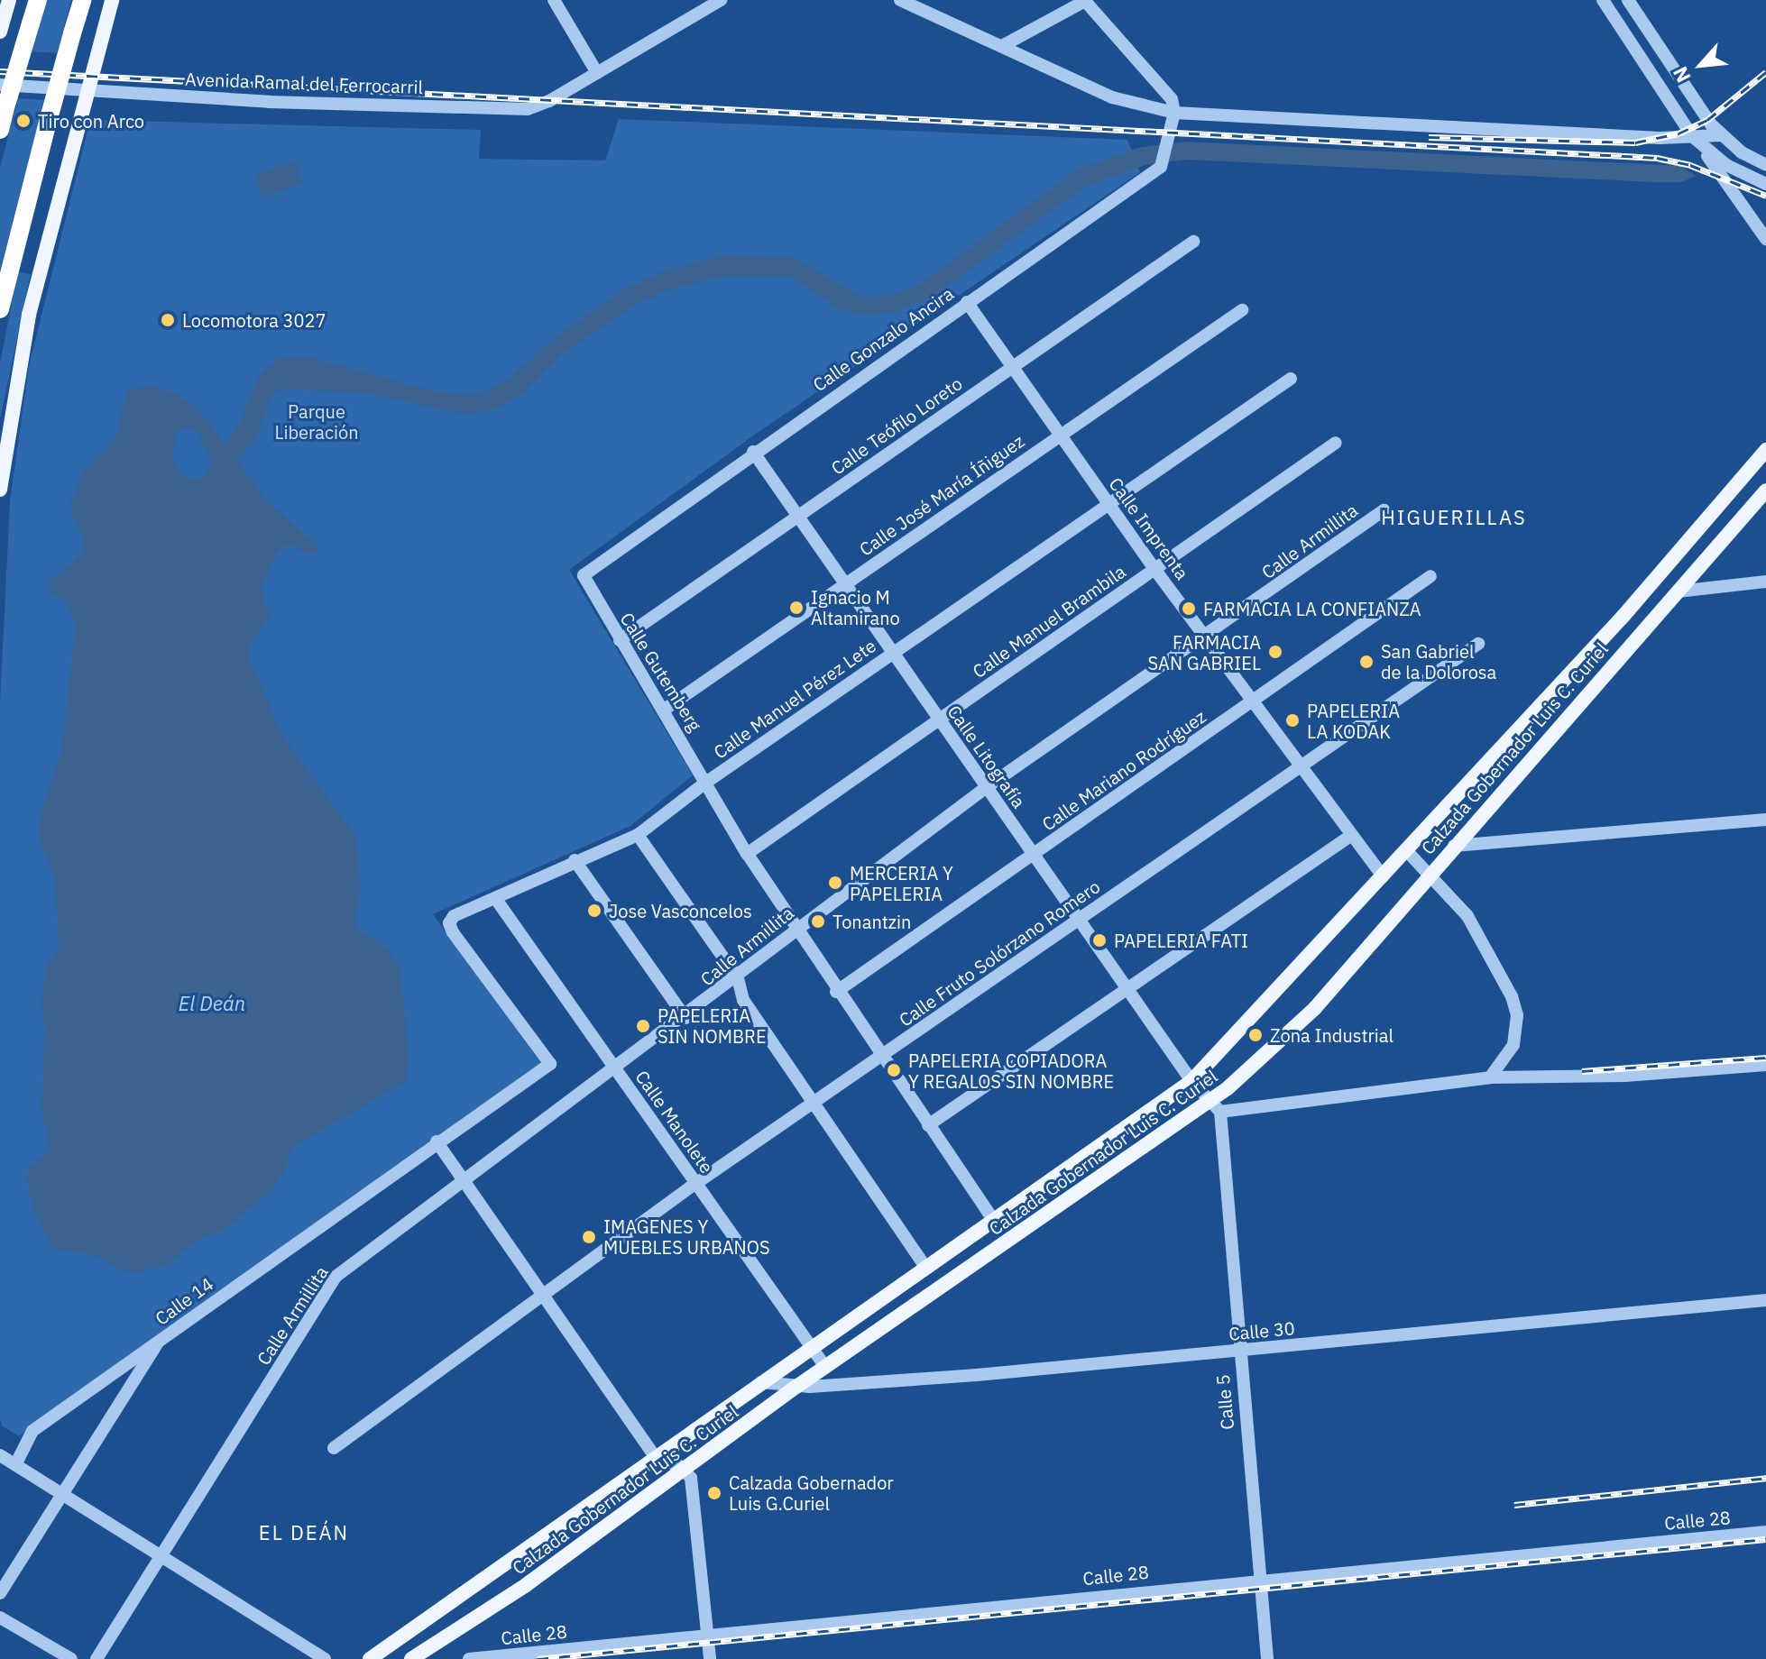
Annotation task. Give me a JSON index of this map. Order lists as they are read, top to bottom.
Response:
{
  "streets": {
    "main road": ["Calzada Gobernador Luis C. Curiel"],
    "street": [
      "Avenida Ramal del Ferrocarril",
      "Calle Gonzalo Ancira",
      "Calle Teófilo Loreto",
      "Calle José María Íñiguez",
      "Calle Imprenta",
      "Calle Armillita",
      "Calle Manuel Brambila",
      "Calle Gutemberg",
      "Calle Manuel Pérez Lete",
      "Calle Litografía",
      "Calle Mariano Rodríguez",
      "Calle Fruto Solórzano Romero",
      "Calle Manolete",
      "Calle 14",
      "Calle 30",
      "Calle 5",
      "Calle 28"
    ]
  },
  "crossings": [
    ["Calle Gonzalo Ancira", "Calle Imprenta"],
    ["Calle Gonzalo Ancira", "Calle Gutemberg"],
    ["Calle Gonzalo Ancira", "Calle Litografía"],
    ["Calle Teófilo Loreto", "Calle Imprenta"],
    ["Calle Teófilo Loreto", "Calle Gutemberg"],
    ["Calle Teófilo Loreto", "Calle Litografía"],
    ["Calle José María Íñiguez", "Calle Imprenta"],
    ["Calle José María Íñiguez", "Calle Gutemberg"],
    ["Calle José María Íñiguez", "Calle Litografía"],
    ["Calle Imprenta", "Calle Armillita"],
    ["Calle Imprenta", "Calle Manuel Brambila"],
    ["Calle Imprenta", "Calle Manuel Pérez Lete"],
    ["Calle Imprenta", "Calzada Gobernador Luis C. Curiel"],
    ["Calle Imprenta", "Calle Mariano Rodríguez"],
    ["Calle Imprenta", "Calle Fruto Solórzano Romero"],
    ["Calle Armillita", "Calle Gutemberg"],
    ["Calle Armillita", "Calle Litografía"],
    ["Calle Armillita", "Calle Manolete"],
    ["Calle Manuel Brambila", "Calle Gutemberg"],
    ["Calle Manuel Brambila", "Calle Litografía"],
    ["Calle Gutemberg", "Calle Manuel Pérez Lete"],
    ["Calle Gutemberg", "Calzada Gobernador Luis C. Curiel"],
    ["Calle Gutemberg", "Calle Mariano Rodríguez"],
    ["Calle Gutemberg", "Calle Fruto Solórzano Romero"],
    ["Calle Manuel Pérez Lete", "Calle Litografía"],
    ["Calle Manuel Pérez Lete", "Calle Manolete"],
    ["Calle Manuel Pérez Lete", "Calle 14"],
    ["Calzada Gobernador Luis C. Curiel", "Calle Litografía"],
    ["Calzada Gobernador Luis C. Curiel", "Calle Manolete"],
    ["Calzada Gobernador Luis C. Curiel", "Calle 30"],
    ["Calzada Gobernador Luis C. Curiel", "Calle 5"],
    ["Calle Litografía", "Calle Mariano Rodríguez"],
    ["Calle Litografía", "Calle Fruto Solórzano Romero"],
    ["Calle Litografía", "Calle 5"],
    ["Calle Fruto Solórzano Romero", "Calle Manolete"],
    ["Calle 30", "Calle 5"],
    ["Calle 5", "Calle 28"]
  ],
  "districts": ["HIGUERILLAS", "EL DEÁN"],
  "water": ["El Deán"],
  "parks": ["Parque Liberación"],
  "places": [
    "Tiro con Arco",
    "Locomotora 3027",
    "Ignacio M Altamirano",
    "FARMACIA LA CONFIANZA",
    "FARMACIA SAN GABRIEL",
    "San Gabriel de la Dolorosa",
    "PAPELERIA LA KODAK",
    "MERCERIA Y PAPELERIA",
    "Jose Vasconcelos",
    "Tonantzin",
    "PAPELERIA FATI",
    "PAPELERIA SIN NOMBRE",
    "Zona Industrial",
    "PAPELERIA COPIADORA Y REGALOS SIN NOMBRE",
    "IMAGENES Y MUEBLES URBANOS",
    "Calzada Gobernador Luis G.Curiel"
  ],
  "north": "bottom left"
}
